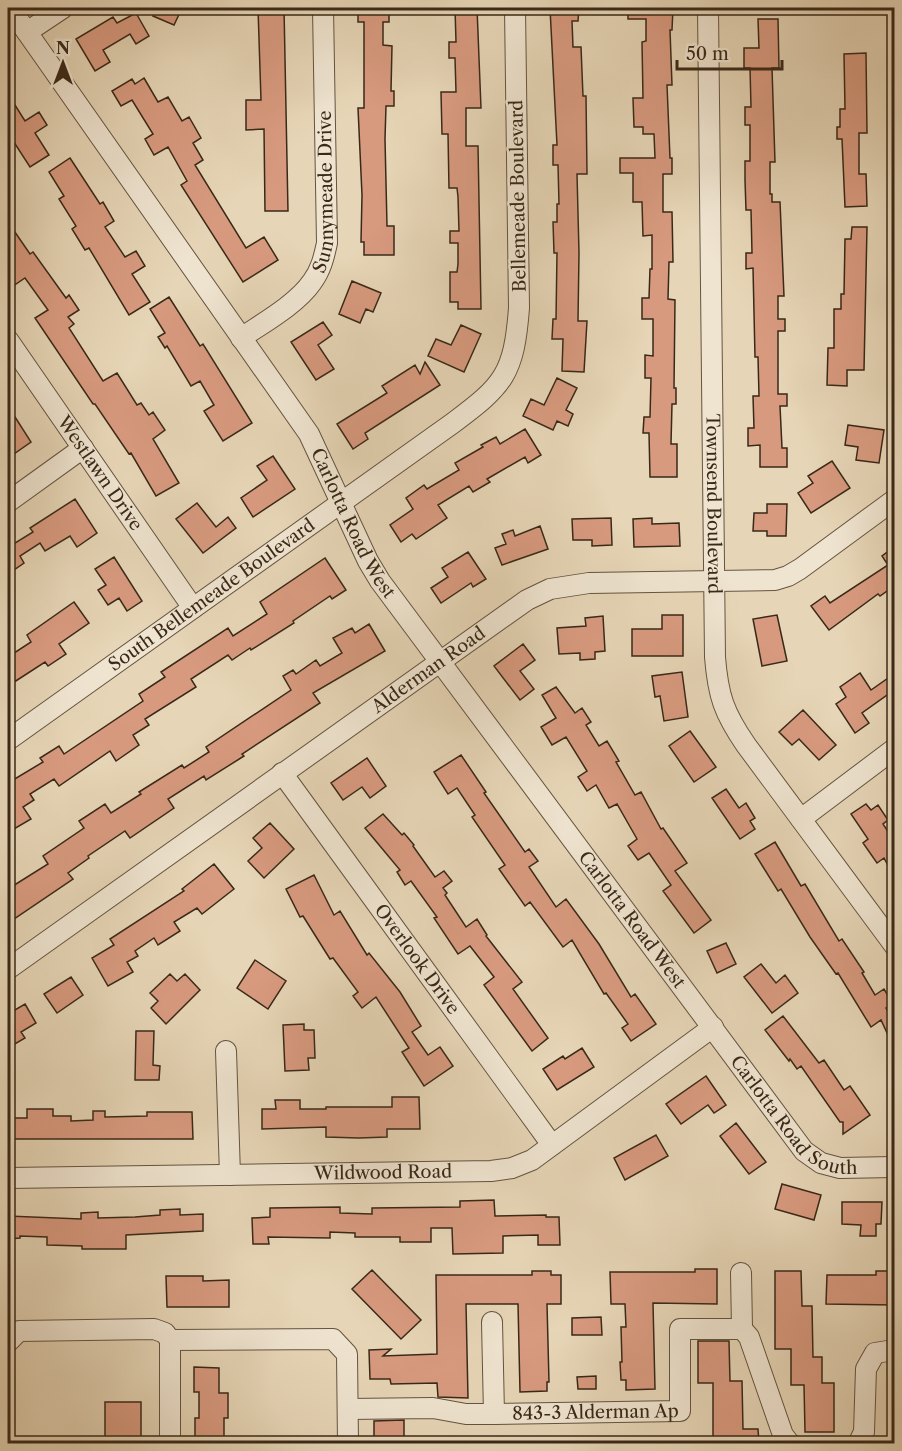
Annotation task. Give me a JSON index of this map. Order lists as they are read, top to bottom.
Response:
{
  "streets": {
    "street": [
      "Sunnymeade Drive",
      "Bellemeade Boulevard",
      "Westlawn Drive",
      "Townsend Boulevard",
      "Carlotta Road West",
      "South Bellemeade Boulevard",
      "Alderman Road",
      "Overlook Drive",
      "Carlotta Road South",
      "Wildwood Road",
      "843-3 Alderman Ap"
    ]
  },
  "crossings": [
    ["Sunnymeade Drive", "Carlotta Road West"],
    ["Bellemeade Boulevard", "South Bellemeade Boulevard"],
    ["Westlawn Drive", "South Bellemeade Boulevard"],
    ["Townsend Boulevard", "Alderman Road"],
    ["Carlotta Road West", "South Bellemeade Boulevard"],
    ["Carlotta Road West", "Alderman Road"],
    ["Carlotta Road West", "Carlotta Road South"],
    ["Carlotta Road West", "Wildwood Road"],
    ["Alderman Road", "Overlook Drive"],
    ["Overlook Drive", "Wildwood Road"],
    ["Carlotta Road South", "Wildwood Road"]
  ],
  "scale_bar": "50 m",
  "north": "top"
}
